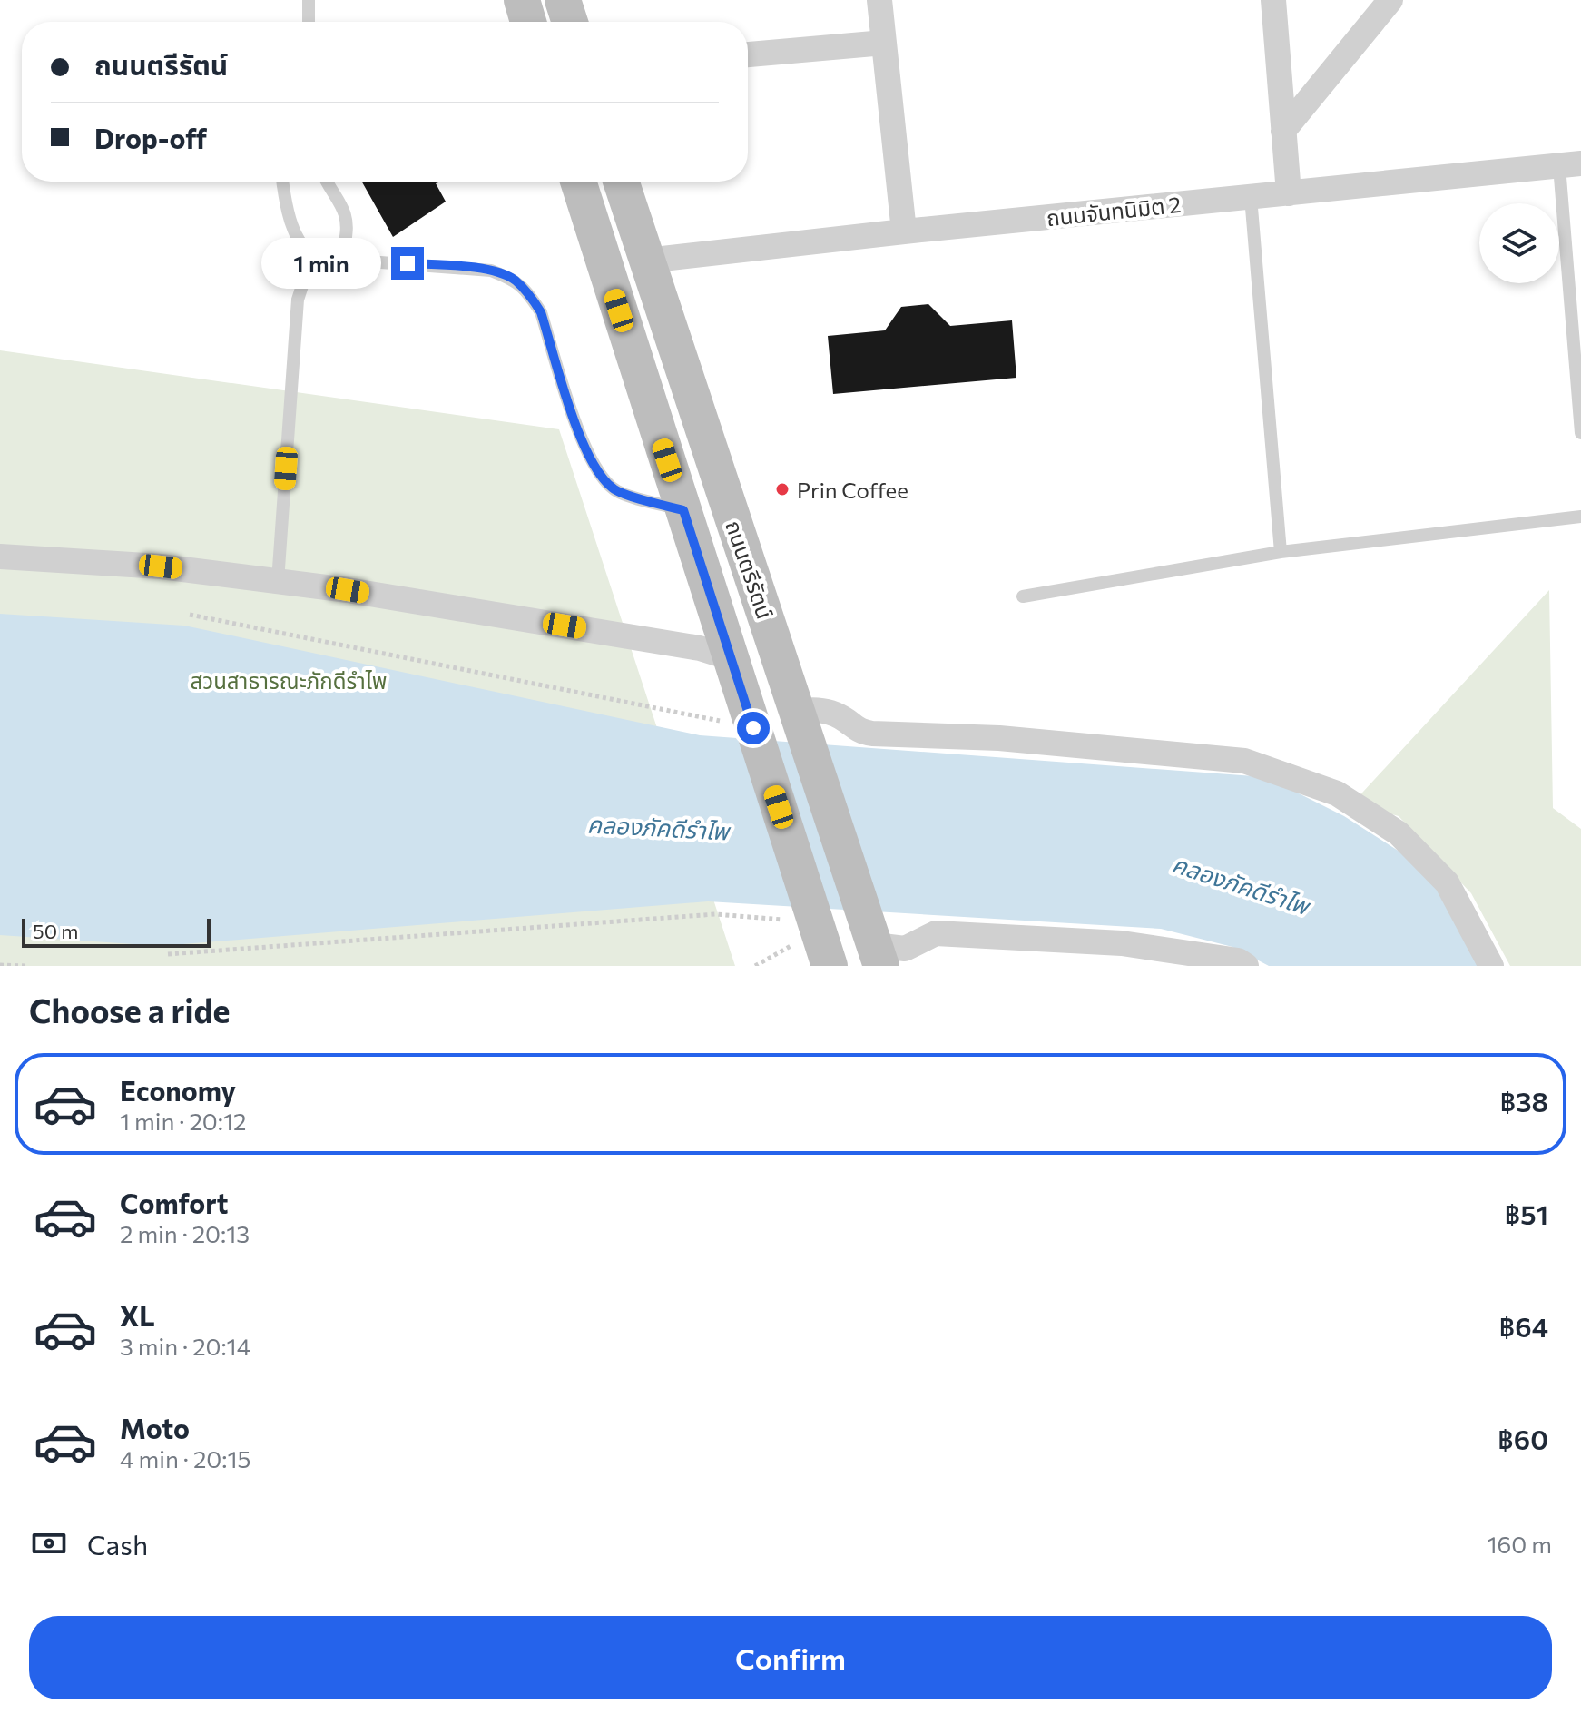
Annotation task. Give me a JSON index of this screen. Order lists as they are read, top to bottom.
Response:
{
  "streets": {
    "main road": ["ถนนตรีรัตน์"],
    "street": ["ถนนจันทนิมิต 2"]
  },
  "crossings": [
    ["ถนนจันทนิมิต 2", "ถนนตรีรัตน์"]
  ],
  "water": ["คลองภัคดีรำไพ"],
  "parks": ["สวนสาธารณะภักดีรำไพ"],
  "places": ["Prin Coffee"],
  "scale_bar": "50 m",
  "page": {
    "banner": ["ถนนตรีรัตน์", "Drop-off"],
    "bubble": "1 min",
    "scale": "50 m",
    "heading": "Choose a ride",
    "list": [
      {
        "name": "Economy",
        "note": "1 min · 20:12",
        "value": "฿38"
      },
      {
        "name": "Comfort",
        "note": "2 min · 20:13",
        "value": "฿51"
      },
      {
        "name": "XL",
        "note": "3 min · 20:14",
        "value": "฿64"
      },
      {
        "name": "Moto",
        "note": "4 min · 20:15",
        "value": "฿60"
      }
    ],
    "pay": ["Cash", "160 m"],
    "buttons": "Confirm"
  }
}
